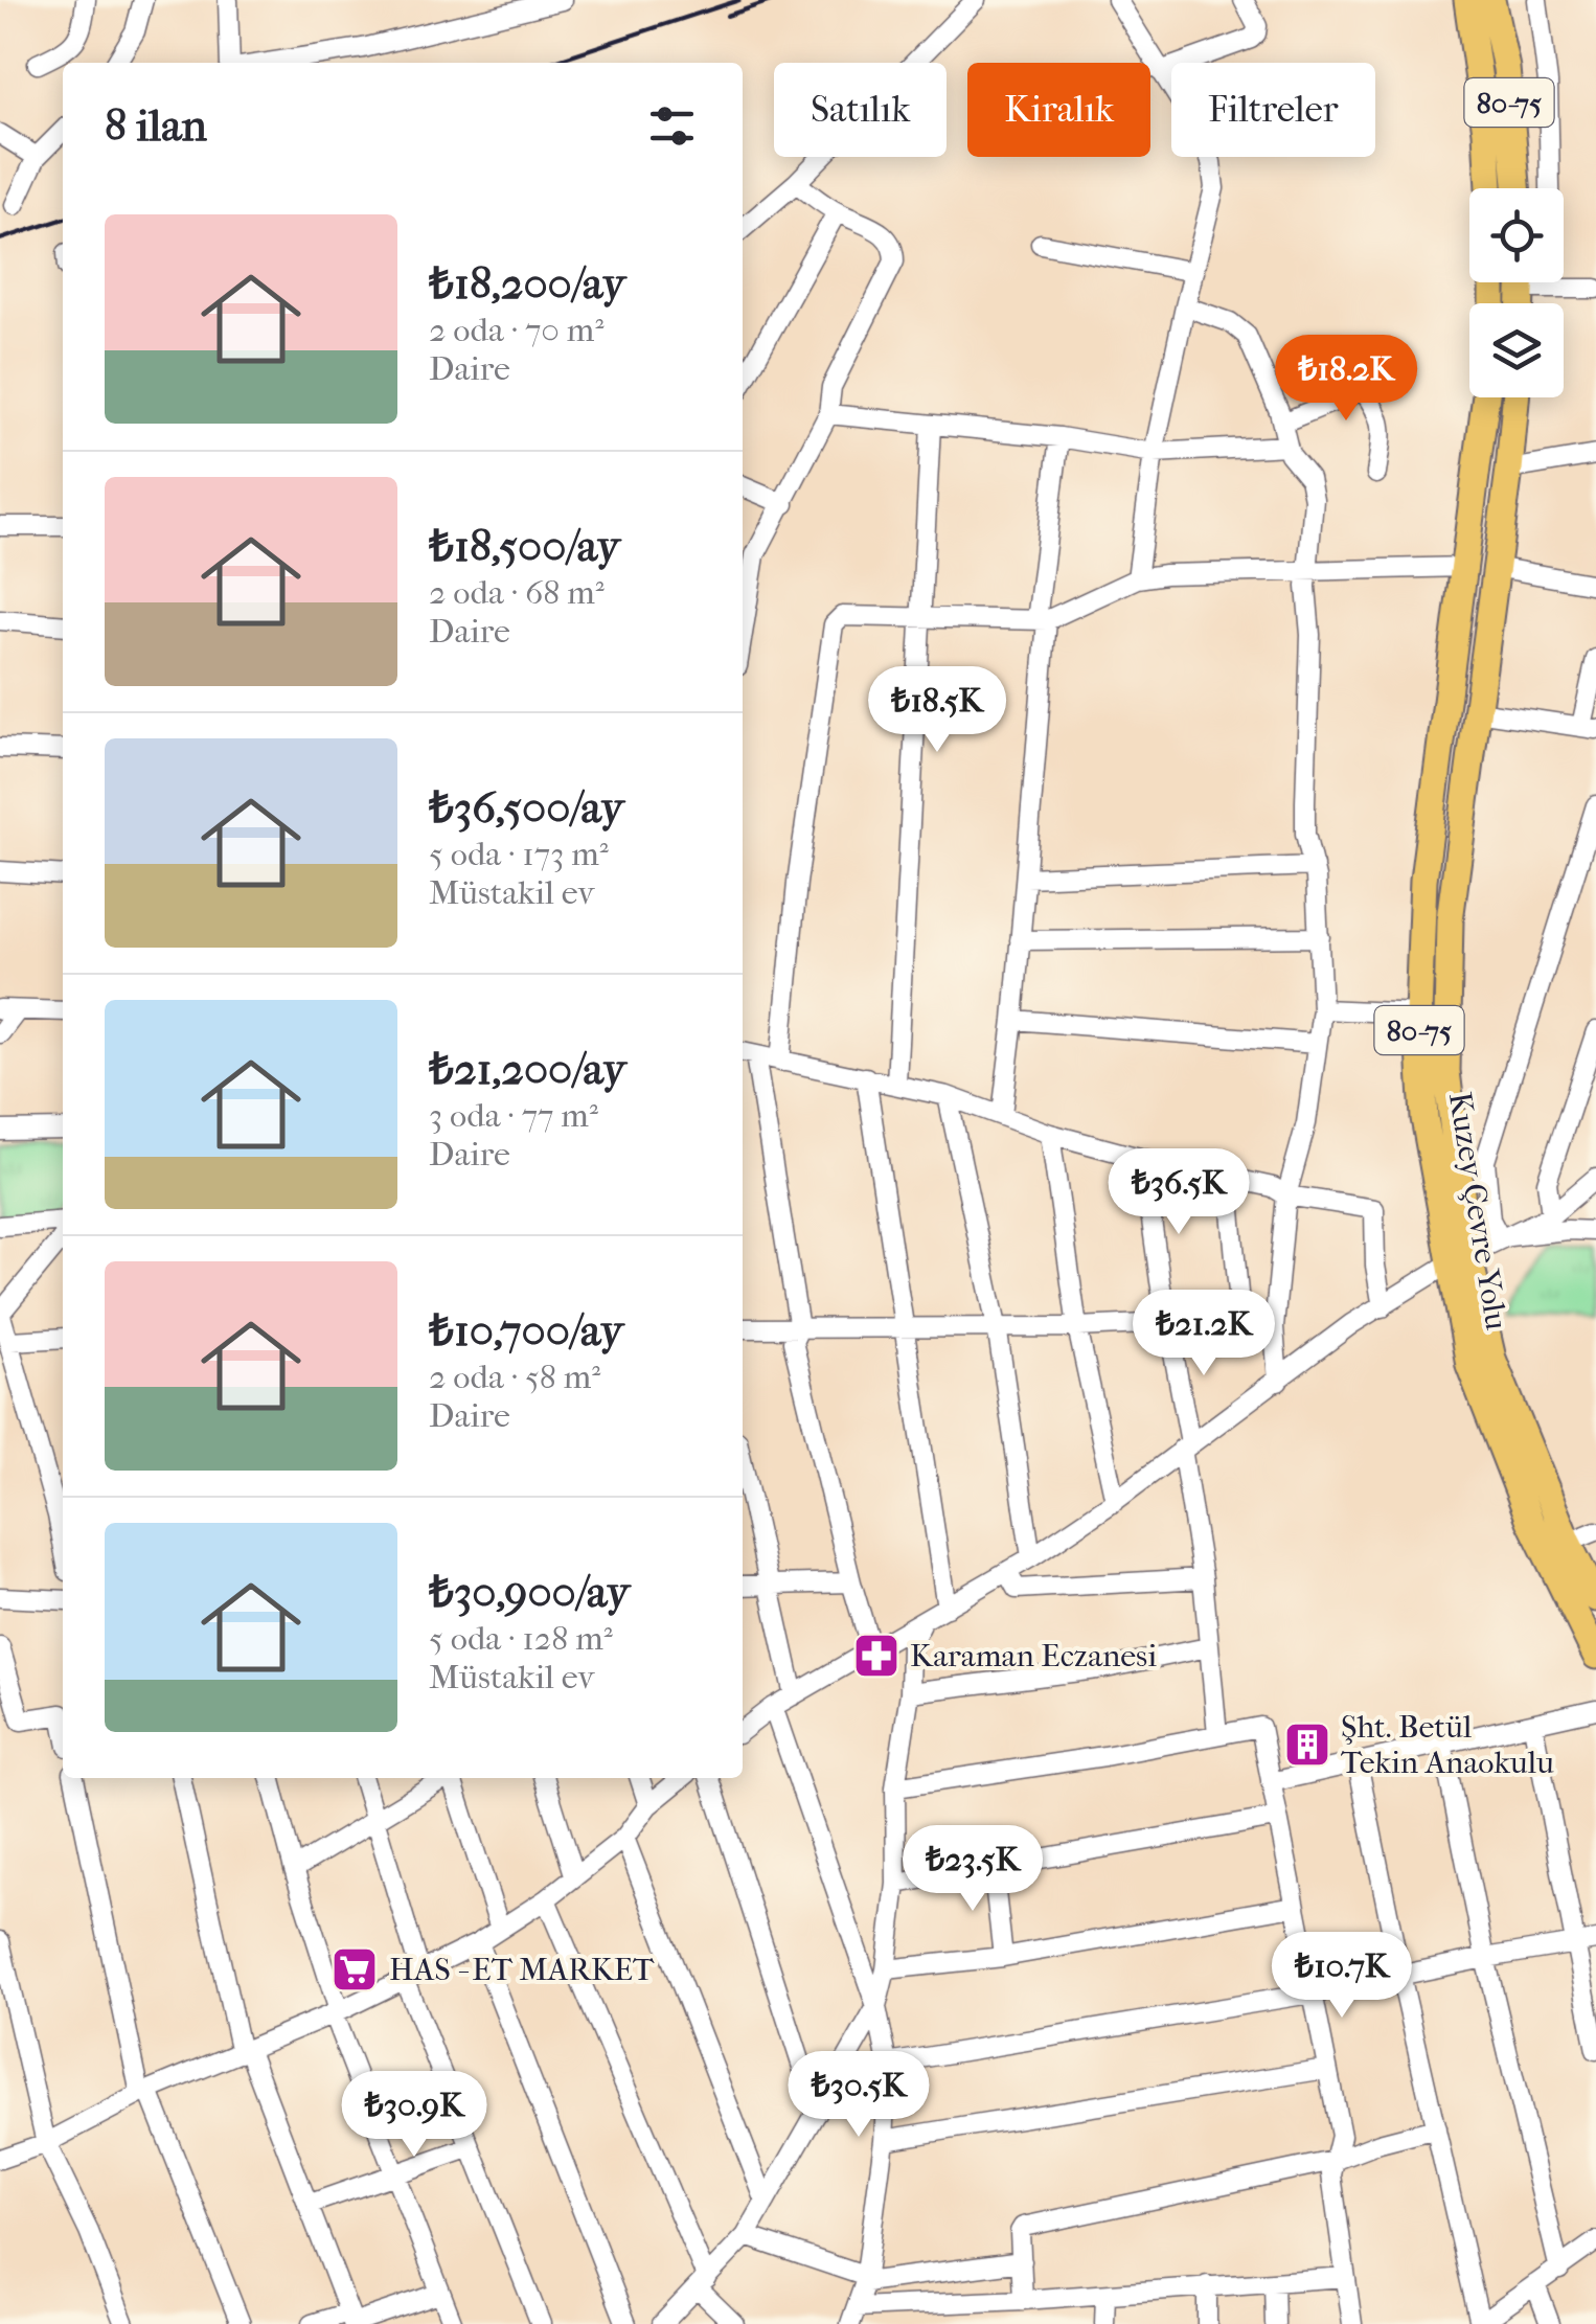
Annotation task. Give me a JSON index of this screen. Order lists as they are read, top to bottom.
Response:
{
  "streets": {
    "highway": ["80-75", "Kuzey Çevre Yolu"]
  },
  "places": {
    "pharmacy": ["Karaman Eczanesi"],
    "building": ["Şht. Betül Tekin Anaokulu"],
    "supermarket": ["HAS - ET MARKET"]
  },
  "page": {
    "chip": ["Satılık", "Kiralık", "Filtreler"],
    "heading": "8 ilan",
    "list": [
      {
        "name": "₺18,200/ay",
        "note": "2 oda · 70 m² · Daire"
      },
      {
        "name": "₺18,500/ay",
        "note": "2 oda · 68 m² · Daire"
      },
      {
        "name": "₺36,500/ay",
        "note": "5 oda · 173 m² · Müstakil ev"
      },
      {
        "name": "₺21,200/ay",
        "note": "3 oda · 77 m² · Daire"
      },
      {
        "name": "₺10,700/ay",
        "note": "2 oda · 58 m² · Daire"
      },
      {
        "name": "₺30,900/ay",
        "note": "5 oda · 128 m² · Müstakil ev"
      }
    ],
    "price": [
      "₺18.2K",
      "₺18.5K",
      "₺36.5K",
      "₺21.2K",
      "₺23.5K",
      "₺10.7K",
      "₺30.5K",
      "₺30.9K"
    ]
  }
}
